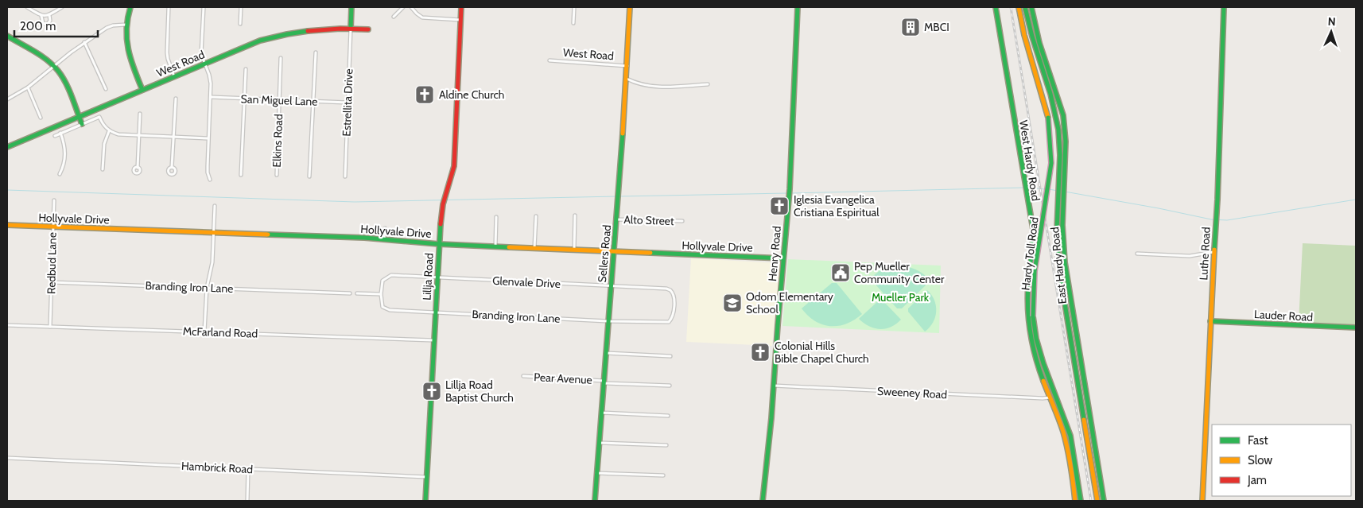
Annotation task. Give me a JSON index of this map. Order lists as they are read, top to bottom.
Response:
{
  "streets": {
    "main road": [
      "West Road",
      "West Hardy Road",
      "Hollyvale Drive",
      "Sellers Road",
      "Henry Road",
      "Hardy Toll Road",
      "Luthe Road",
      "East Hardy Road",
      "Lillja Road",
      "Lauder Road"
    ],
    "street": [
      "San Miguel Lane",
      "Estrellita Drive",
      "Elkins Road",
      "Alto Street",
      "Redbud Lane",
      "Glenvale Drive",
      "Branding Iron Lane",
      "McFarland Road",
      "Pear Avenue",
      "Sweeney Road",
      "Hambrick Road"
    ]
  },
  "crossings": [
    ["West Road", "Estrellita Drive"],
    ["West Road", "Sellers Road"],
    ["San Miguel Lane", "Estrellita Drive"],
    ["San Miguel Lane", "Elkins Road"],
    ["West Hardy Road", "Sweeney Road"],
    ["Hollyvale Drive", "Sellers Road"],
    ["Hollyvale Drive", "Henry Road"],
    ["Hollyvale Drive", "Redbud Lane"],
    ["Hollyvale Drive", "Lillja Road"],
    ["Alto Street", "Sellers Road"],
    ["Sellers Road", "Glenvale Drive"],
    ["Sellers Road", "Branding Iron Lane"],
    ["Sellers Road", "Pear Avenue"],
    ["Henry Road", "Sweeney Road"],
    ["Luthe Road", "Lauder Road"],
    ["Redbud Lane", "Branding Iron Lane"],
    ["Redbud Lane", "McFarland Road"],
    ["Lillja Road", "Glenvale Drive"],
    ["Lillja Road", "Branding Iron Lane"],
    ["Lillja Road", "McFarland Road"],
    ["Lillja Road", "Hambrick Road"],
    ["Glenvale Drive", "Branding Iron Lane"]
  ],
  "parks": ["Mueller Park"],
  "places": {
    "building": ["MBCI"],
    "church": [
      "Aldine Church",
      "Iglesia Evangelica Cristiana Espiritual",
      "Colonial Hills Bible Chapel Church",
      "Lillja Road Baptist Church"
    ],
    "public building": ["Pep Mueller Community Center"],
    "school or university": ["Odom Elementary School"]
  },
  "legend": ["Fast", "Slow", "Jam"],
  "scale_bar": "200 m",
  "north": "top"
}
